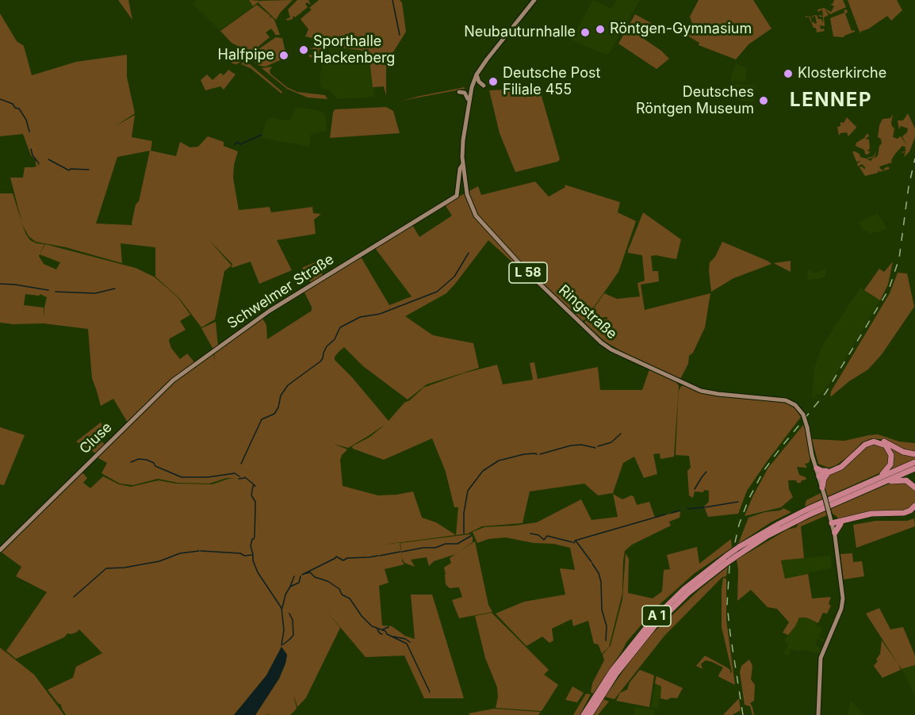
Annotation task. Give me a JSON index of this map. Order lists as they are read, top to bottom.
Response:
{
  "streets": {
    "highway": ["A 1"],
    "main road": [
      "L 58",
      "Schwelmer Straße",
      "Ringstraße",
      "Cluse"
    ]
  },
  "crossings": [
    ["L 58", "Ringstraße"],
    ["Schwelmer Straße", "Ringstraße"],
    ["Schwelmer Straße", "Cluse"]
  ],
  "districts": ["LENNEP"],
  "places": [
    "Röntgen-Gymnasium",
    "Neubauturnhalle",
    "Sporthalle Hackenberg",
    "Halfpipe",
    "Klosterkirche",
    "Deutsche Post Filiale 455",
    "Deutsches Röntgen Museum"
  ]
}
